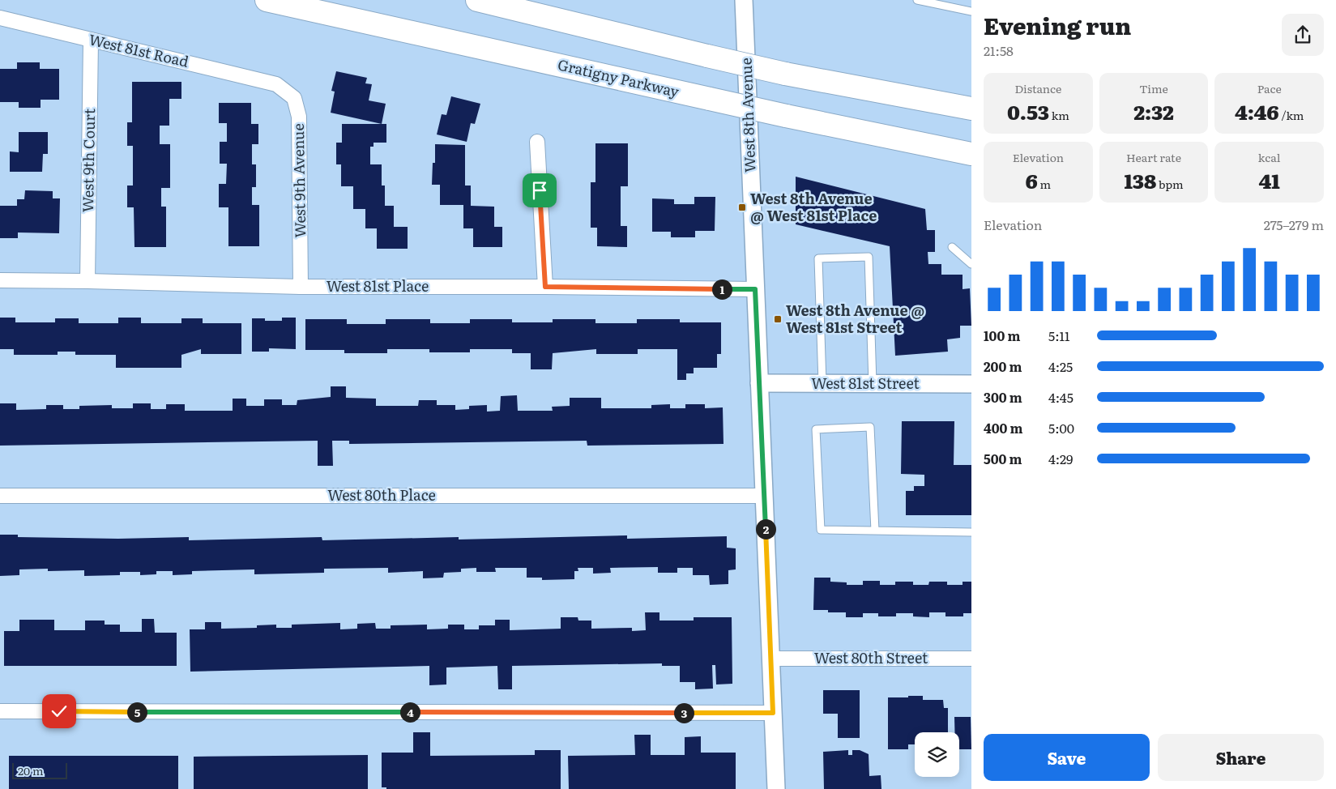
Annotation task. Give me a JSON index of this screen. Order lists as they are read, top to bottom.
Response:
{
  "streets": {
    "highway": ["Gratigny Parkway"],
    "street": [
      "West 81st Road",
      "West 8th Avenue",
      "West 9th Court",
      "West 9th Avenue",
      "West 81st Place",
      "West 81st Street",
      "West 80th Place",
      "West 80th Street"
    ]
  },
  "crossings": [
    ["West 81st Road", "West 9th Court"],
    ["West 81st Road", "West 9th Avenue"],
    ["West 8th Avenue", "West 81st Place"],
    ["West 8th Avenue", "West 81st Street"],
    ["West 8th Avenue", "West 80th Place"],
    ["West 8th Avenue", "West 80th Street"],
    ["West 9th Court", "West 81st Place"],
    ["West 9th Avenue", "West 81st Place"]
  ],
  "places": {
    "transit": ["West 8th Avenue @ West 81st Place", "West 8th Avenue @ West 81st Street"]
  },
  "scale_bar": "20 m",
  "page": {
    "heading": ["Evening run", "21:58"],
    "stats": [
      ["Distance", "0.53 km"],
      ["Time", "2:32"],
      ["Pace", "4:46 /km"],
      ["Elevation", "6 m"],
      ["Heart rate", "138 bpm"],
      ["kcal", "41"]
    ],
    "chart": ["Elevation", "275–279 m"],
    "pins": [
      "1",
      "2",
      "4",
      "5",
      "3"
    ],
    "list": [
      {
        "name": "100 m",
        "note": "5:11"
      },
      {
        "name": "200 m",
        "note": "4:25"
      },
      {
        "name": "300 m",
        "note": "4:45"
      },
      {
        "name": "400 m",
        "note": "5:00"
      },
      {
        "name": "500 m",
        "note": "4:29"
      }
    ],
    "buttons": ["Save", "Share"],
    "scale": "20 m"
  }
}
